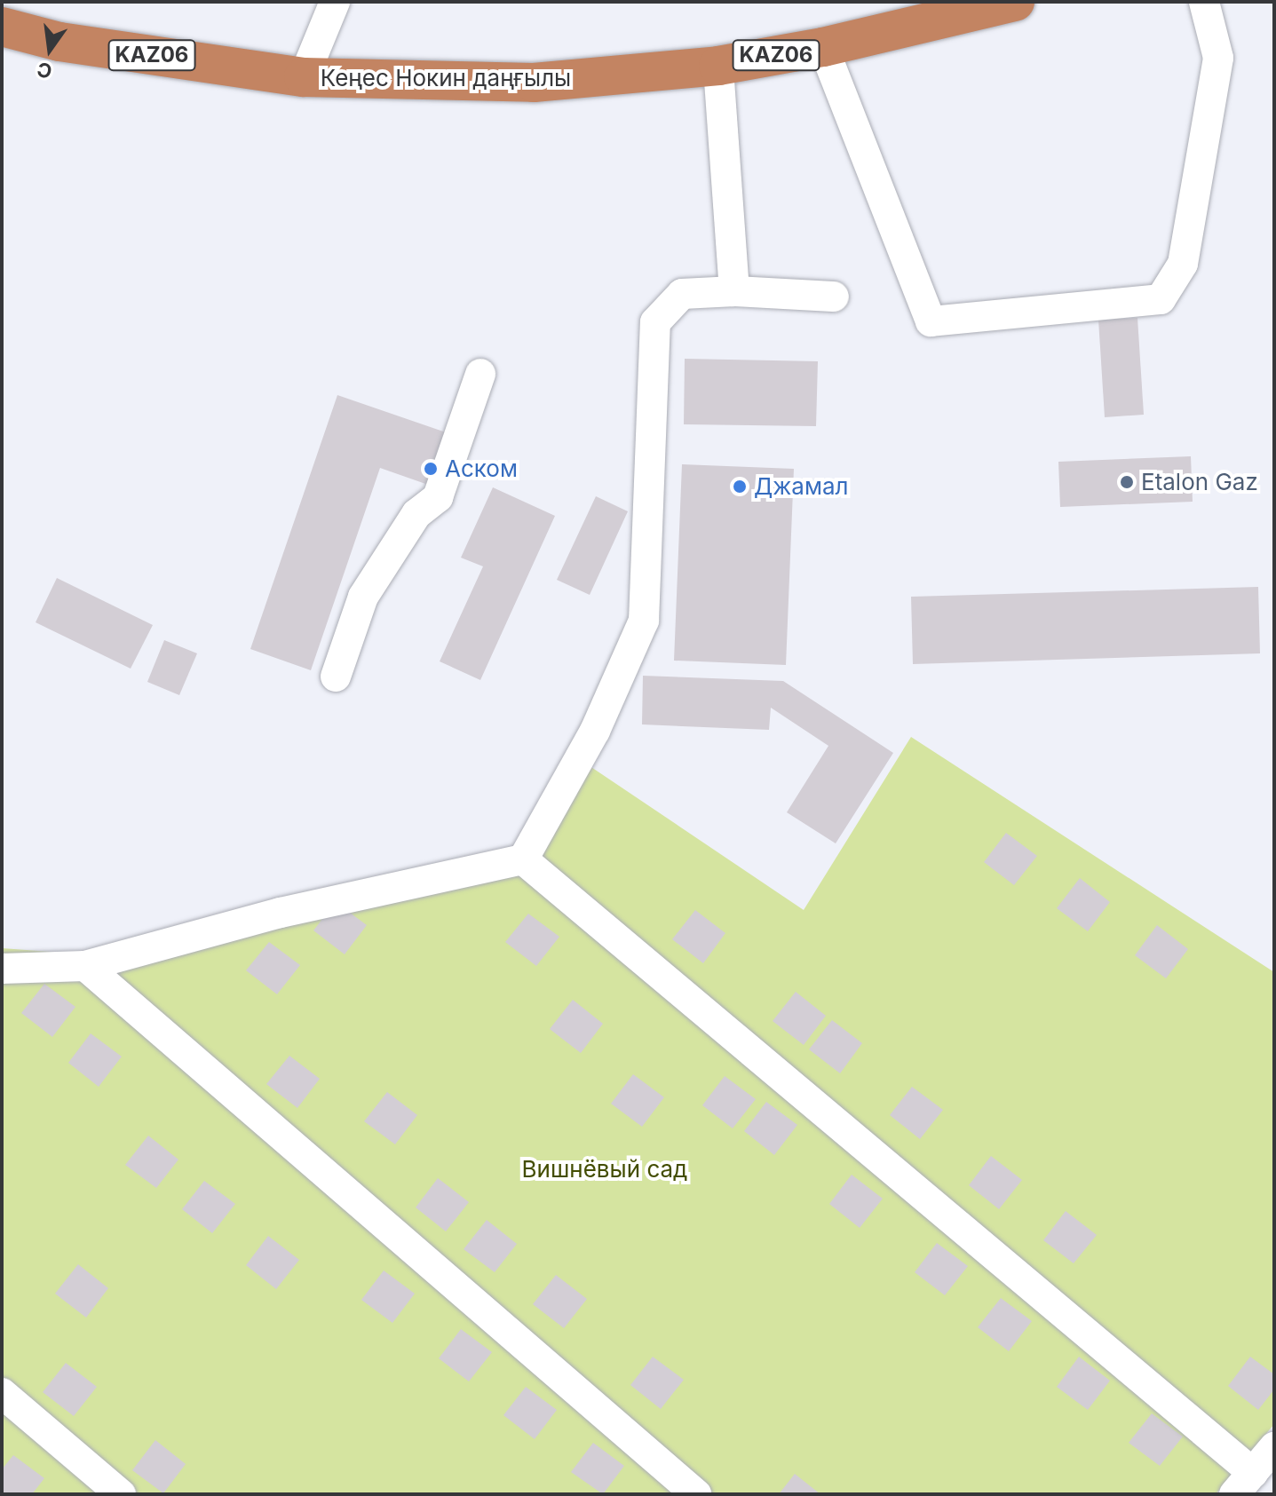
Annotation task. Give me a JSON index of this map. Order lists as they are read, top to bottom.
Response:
{
  "streets": {
    "highway": ["KАZ06", "Кеңес Нокин даңғылы"]
  },
  "parks": ["Вишнёвый сад"],
  "places": ["Аском", "Etalon Gaz", "Джамал"],
  "north": "bottom"
}
